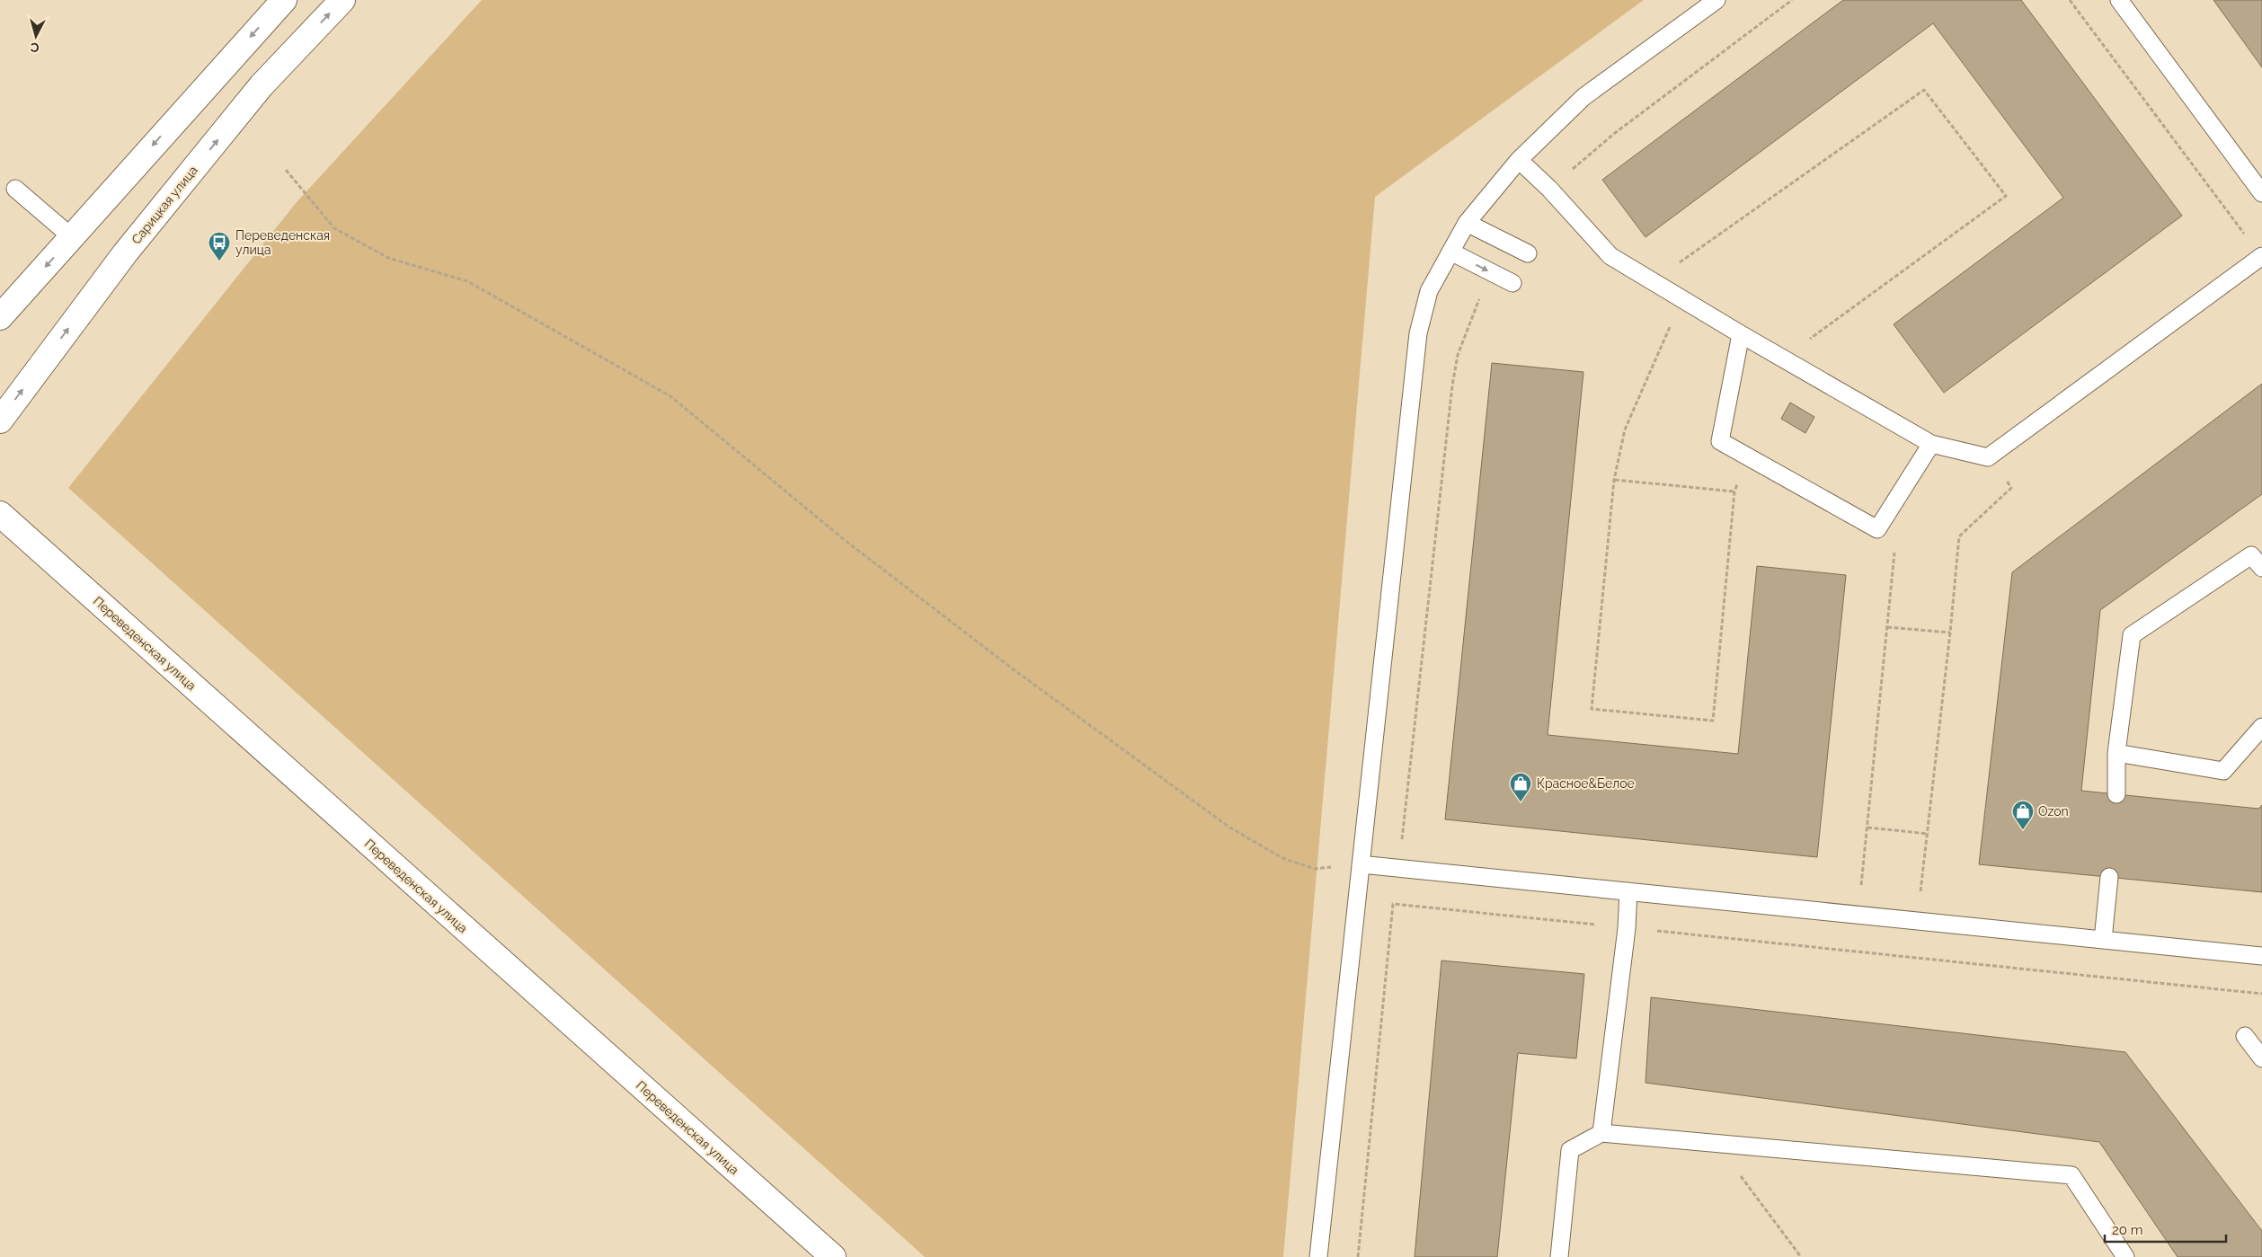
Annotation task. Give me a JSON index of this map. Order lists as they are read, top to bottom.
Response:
{
  "streets": {
    "street": ["Сарицкая улица", "Переведенская улица"]
  },
  "places": {
    "bus stop": ["Переведенская улица"],
    "shop": ["Красное&Белое", "Ozon"]
  },
  "scale_bar": "20 m",
  "north": "bottom"
}
